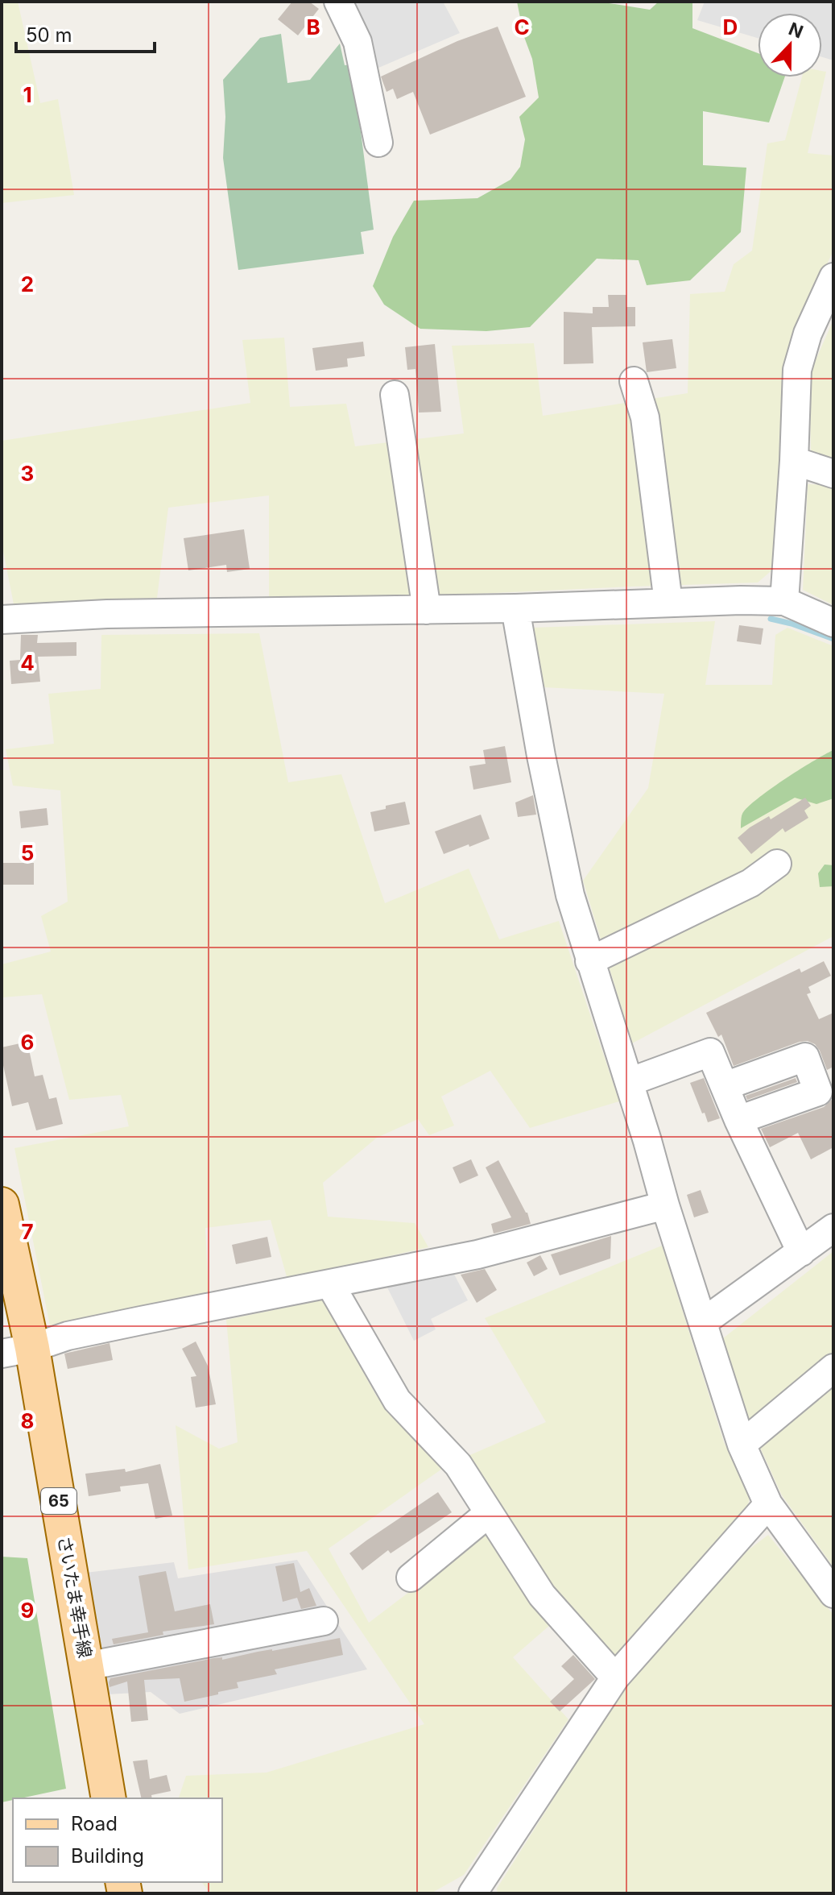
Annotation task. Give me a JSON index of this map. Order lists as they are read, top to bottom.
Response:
{
  "streets": {
    "main road": ["65", "さいたま幸手線"]
  },
  "legend": ["Road", "Building"],
  "scale_bar": "50 m",
  "north": "top",
  "grid": {
    "columns": ["B", "C", "D"],
    "rows": [
      "1",
      "2",
      "3",
      "4",
      "5",
      "6",
      "7",
      "8",
      "9"
    ]
  }
}
